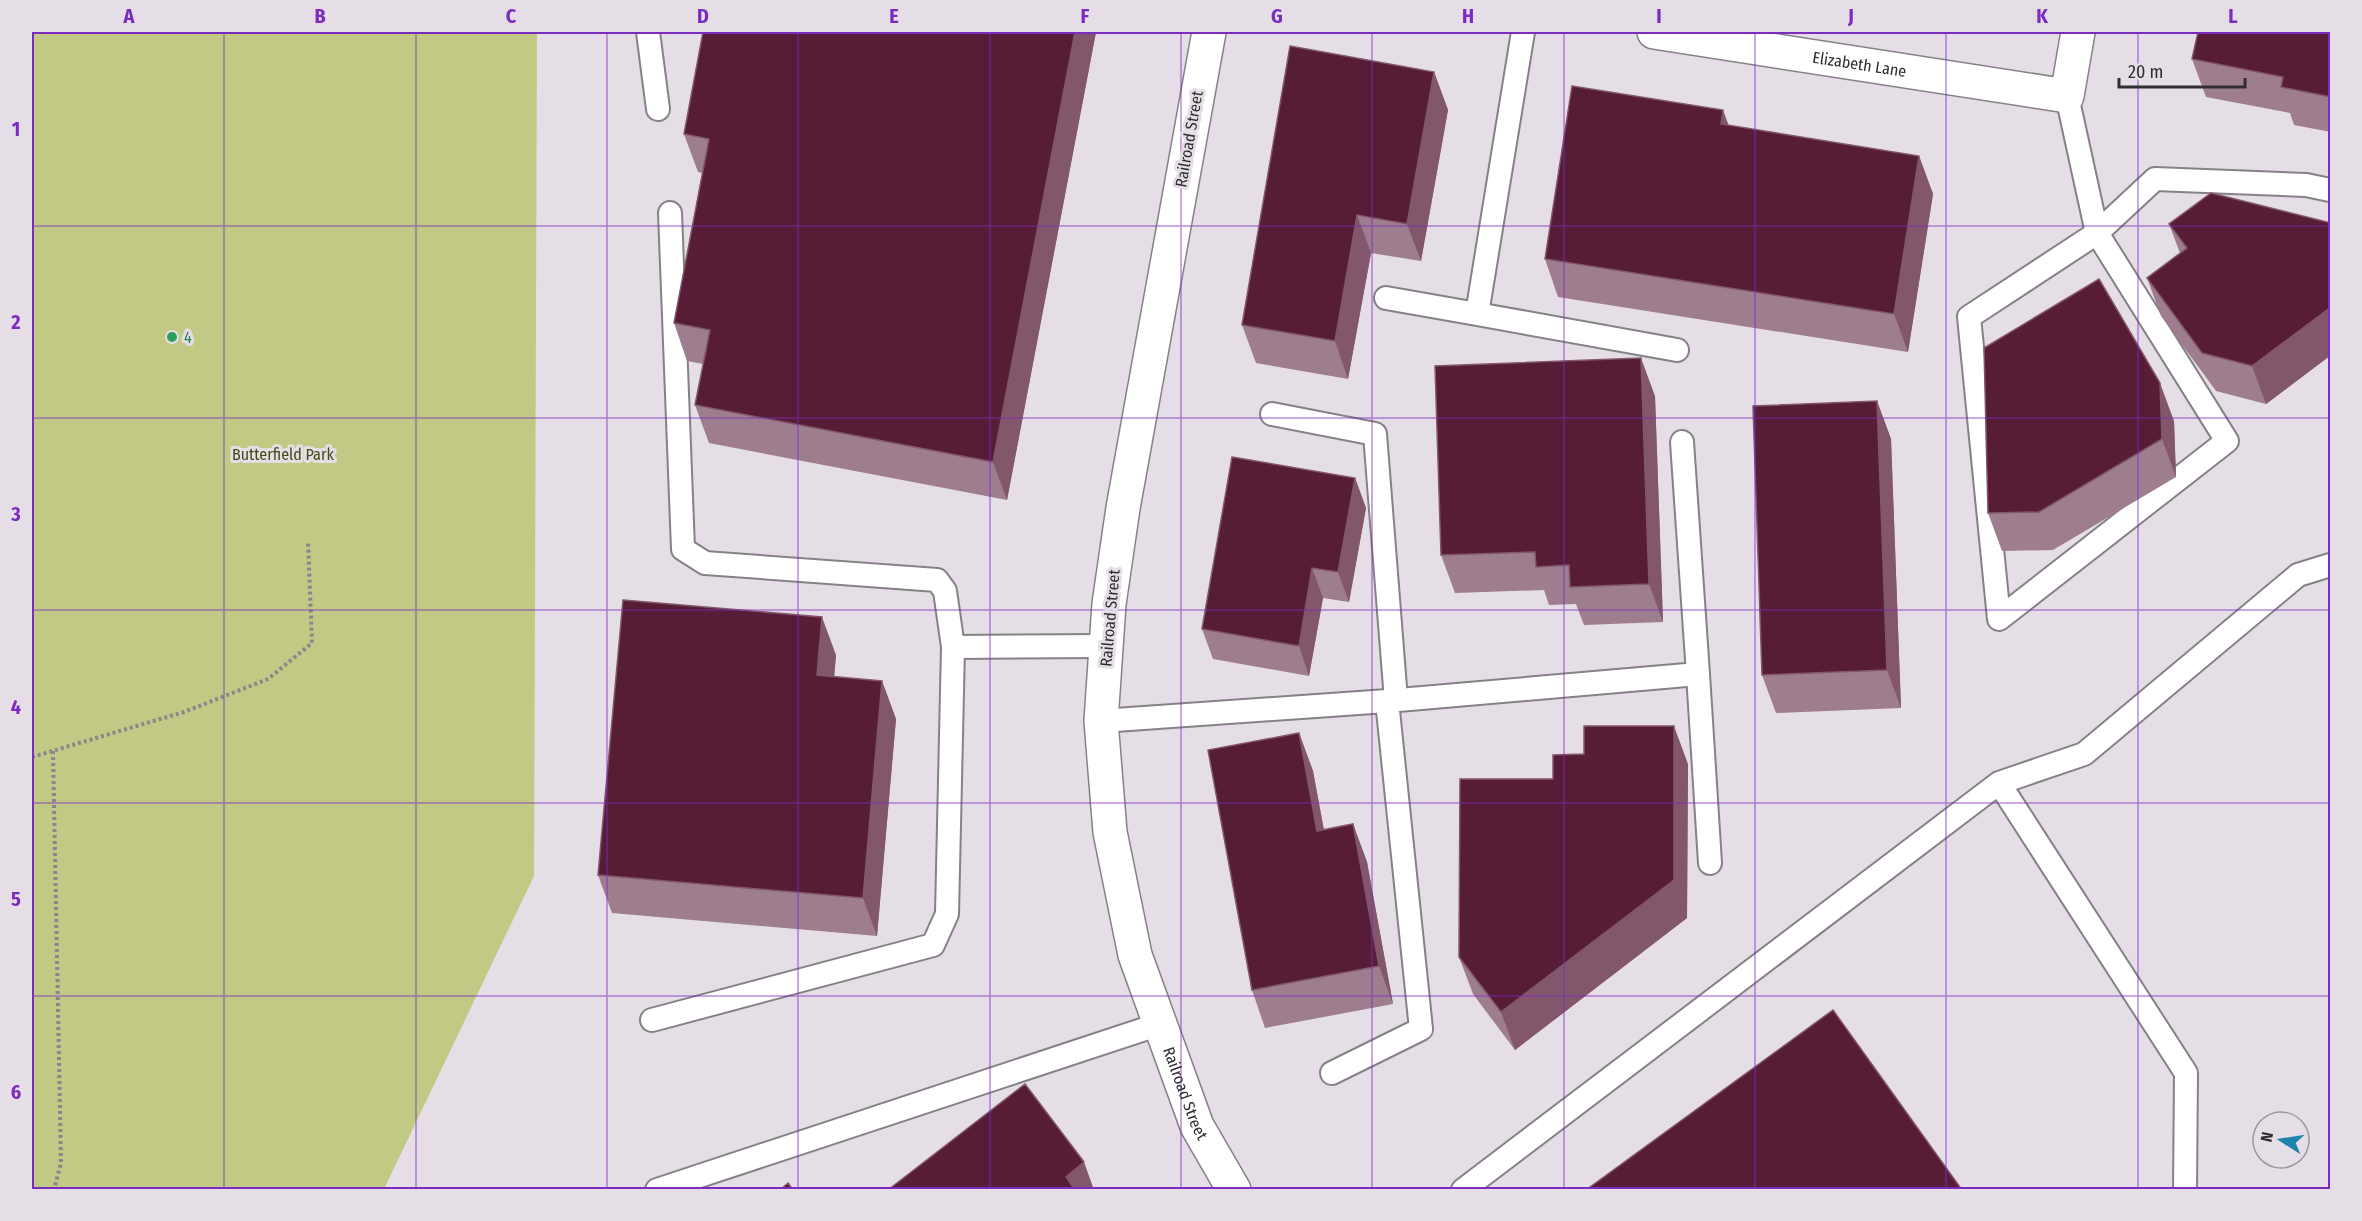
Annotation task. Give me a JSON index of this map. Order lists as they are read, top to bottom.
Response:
{
  "streets": {
    "main road": ["Elizabeth Lane", "Railroad Street"]
  },
  "parks": ["Butterfield Park"],
  "places": ["4"],
  "scale_bar": "20 m",
  "north": "left",
  "grid": {
    "columns": [
      "A",
      "B",
      "C",
      "D",
      "E",
      "F",
      "G",
      "H",
      "I",
      "J",
      "K",
      "L"
    ],
    "rows": [
      "1",
      "2",
      "3",
      "4",
      "5",
      "6"
    ]
  }
}
